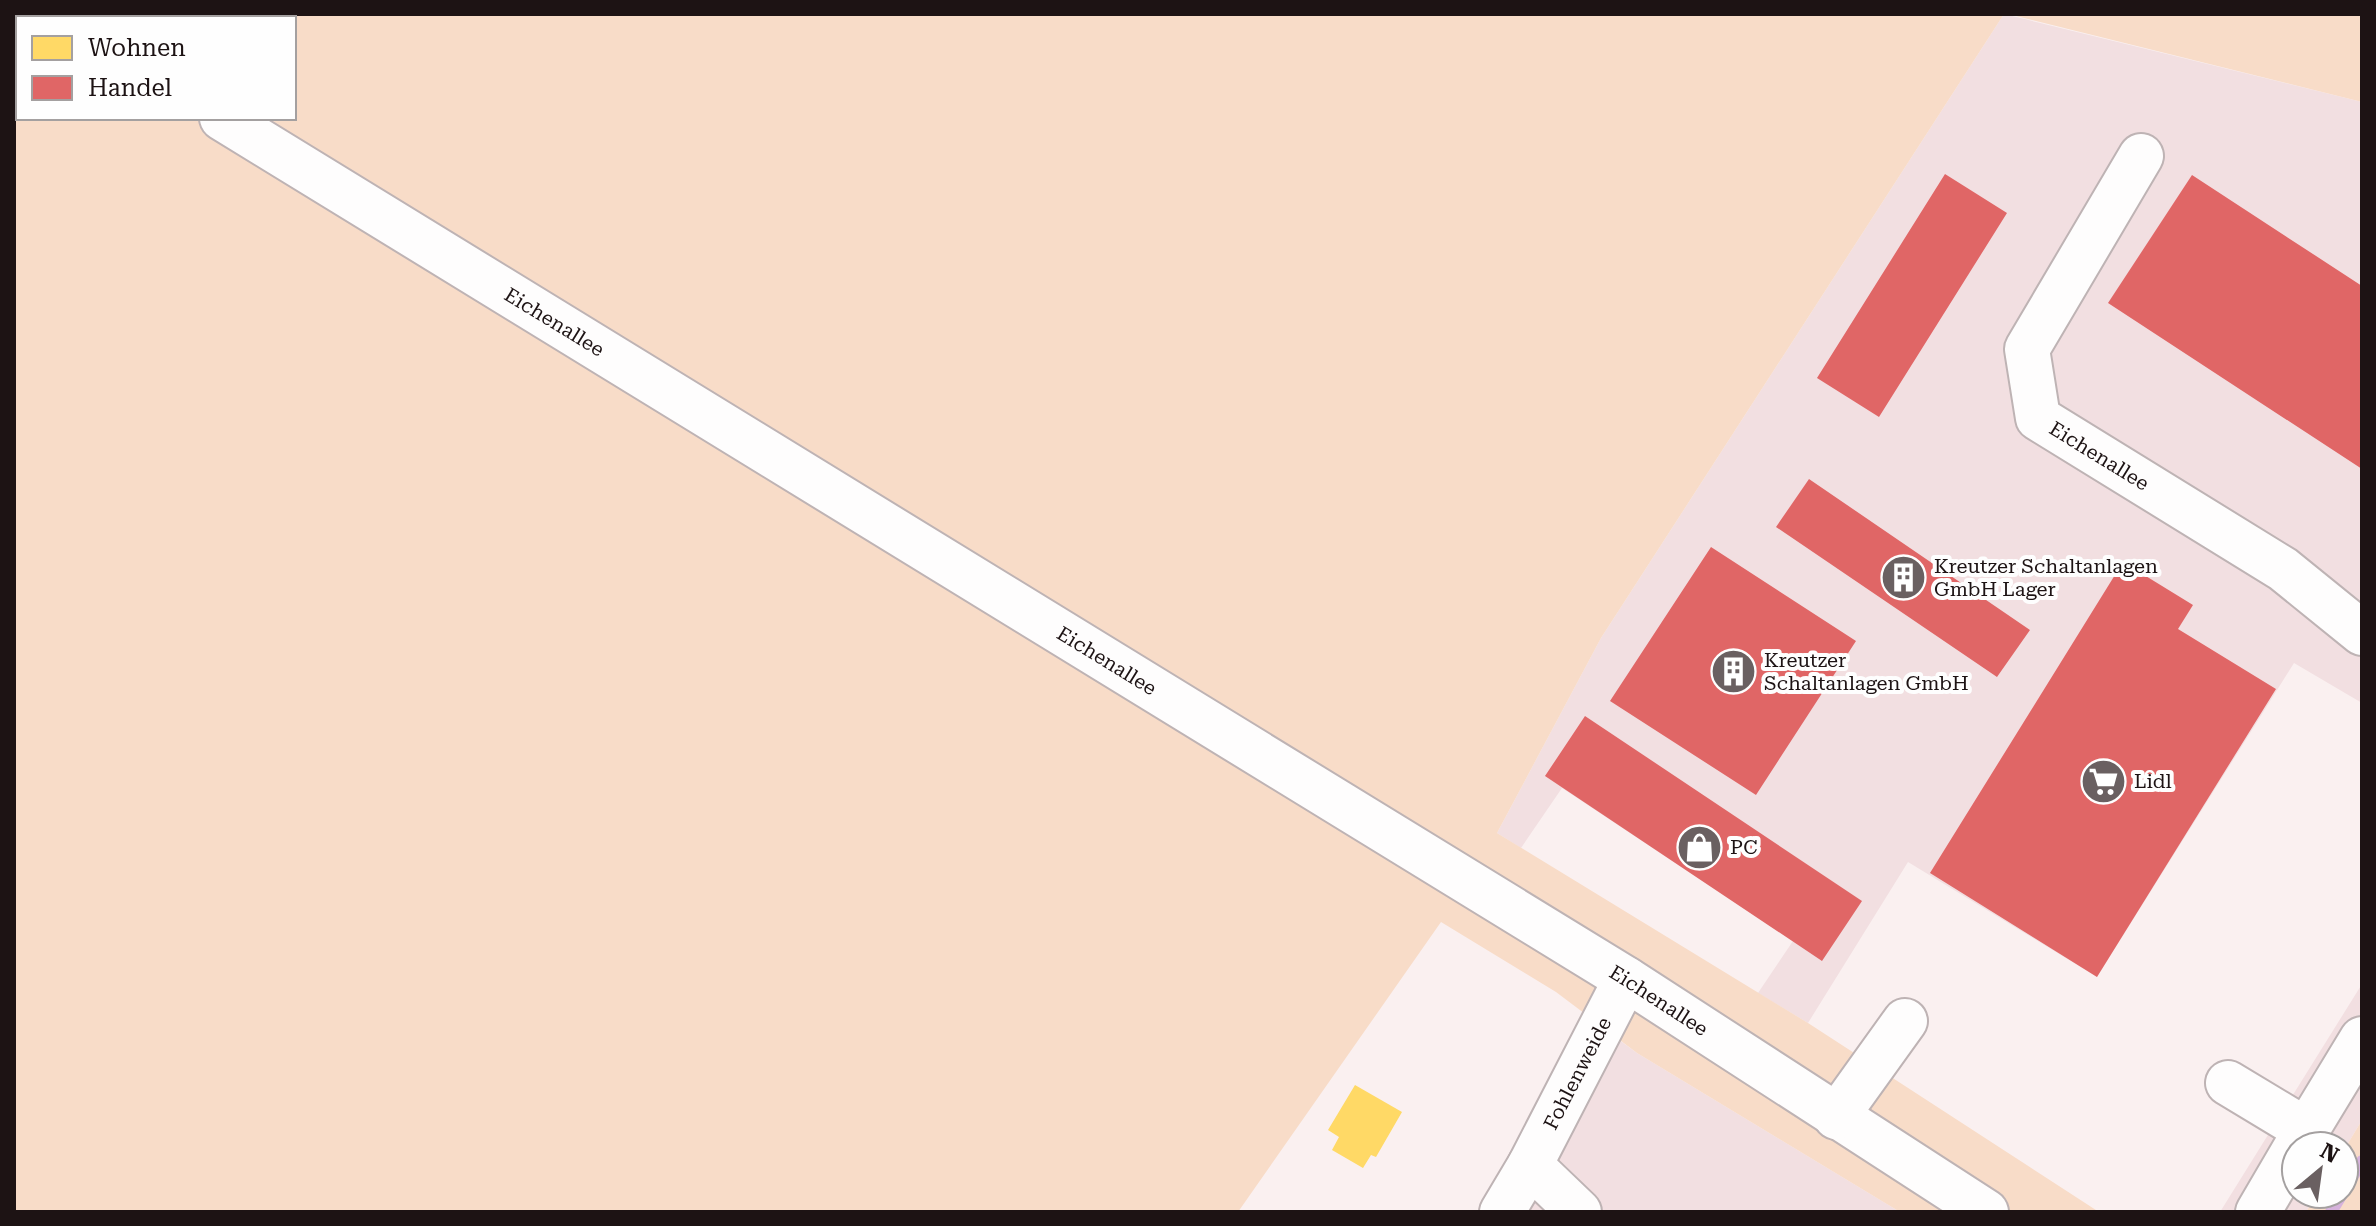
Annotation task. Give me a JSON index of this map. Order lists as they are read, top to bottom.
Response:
{
  "streets": {
    "street": ["Eichenallee", "Fohlenweide"]
  },
  "crossings": [
    ["Eichenallee", "Fohlenweide"]
  ],
  "places": {
    "building": ["Kreutzer Schaltanlagen GmbH Lager", "Kreutzer Schaltanlagen GmbH"],
    "supermarket": ["Lidl"],
    "shop": ["PC"]
  },
  "legend": ["Wohnen", "Handel"],
  "north": "top right"
}
